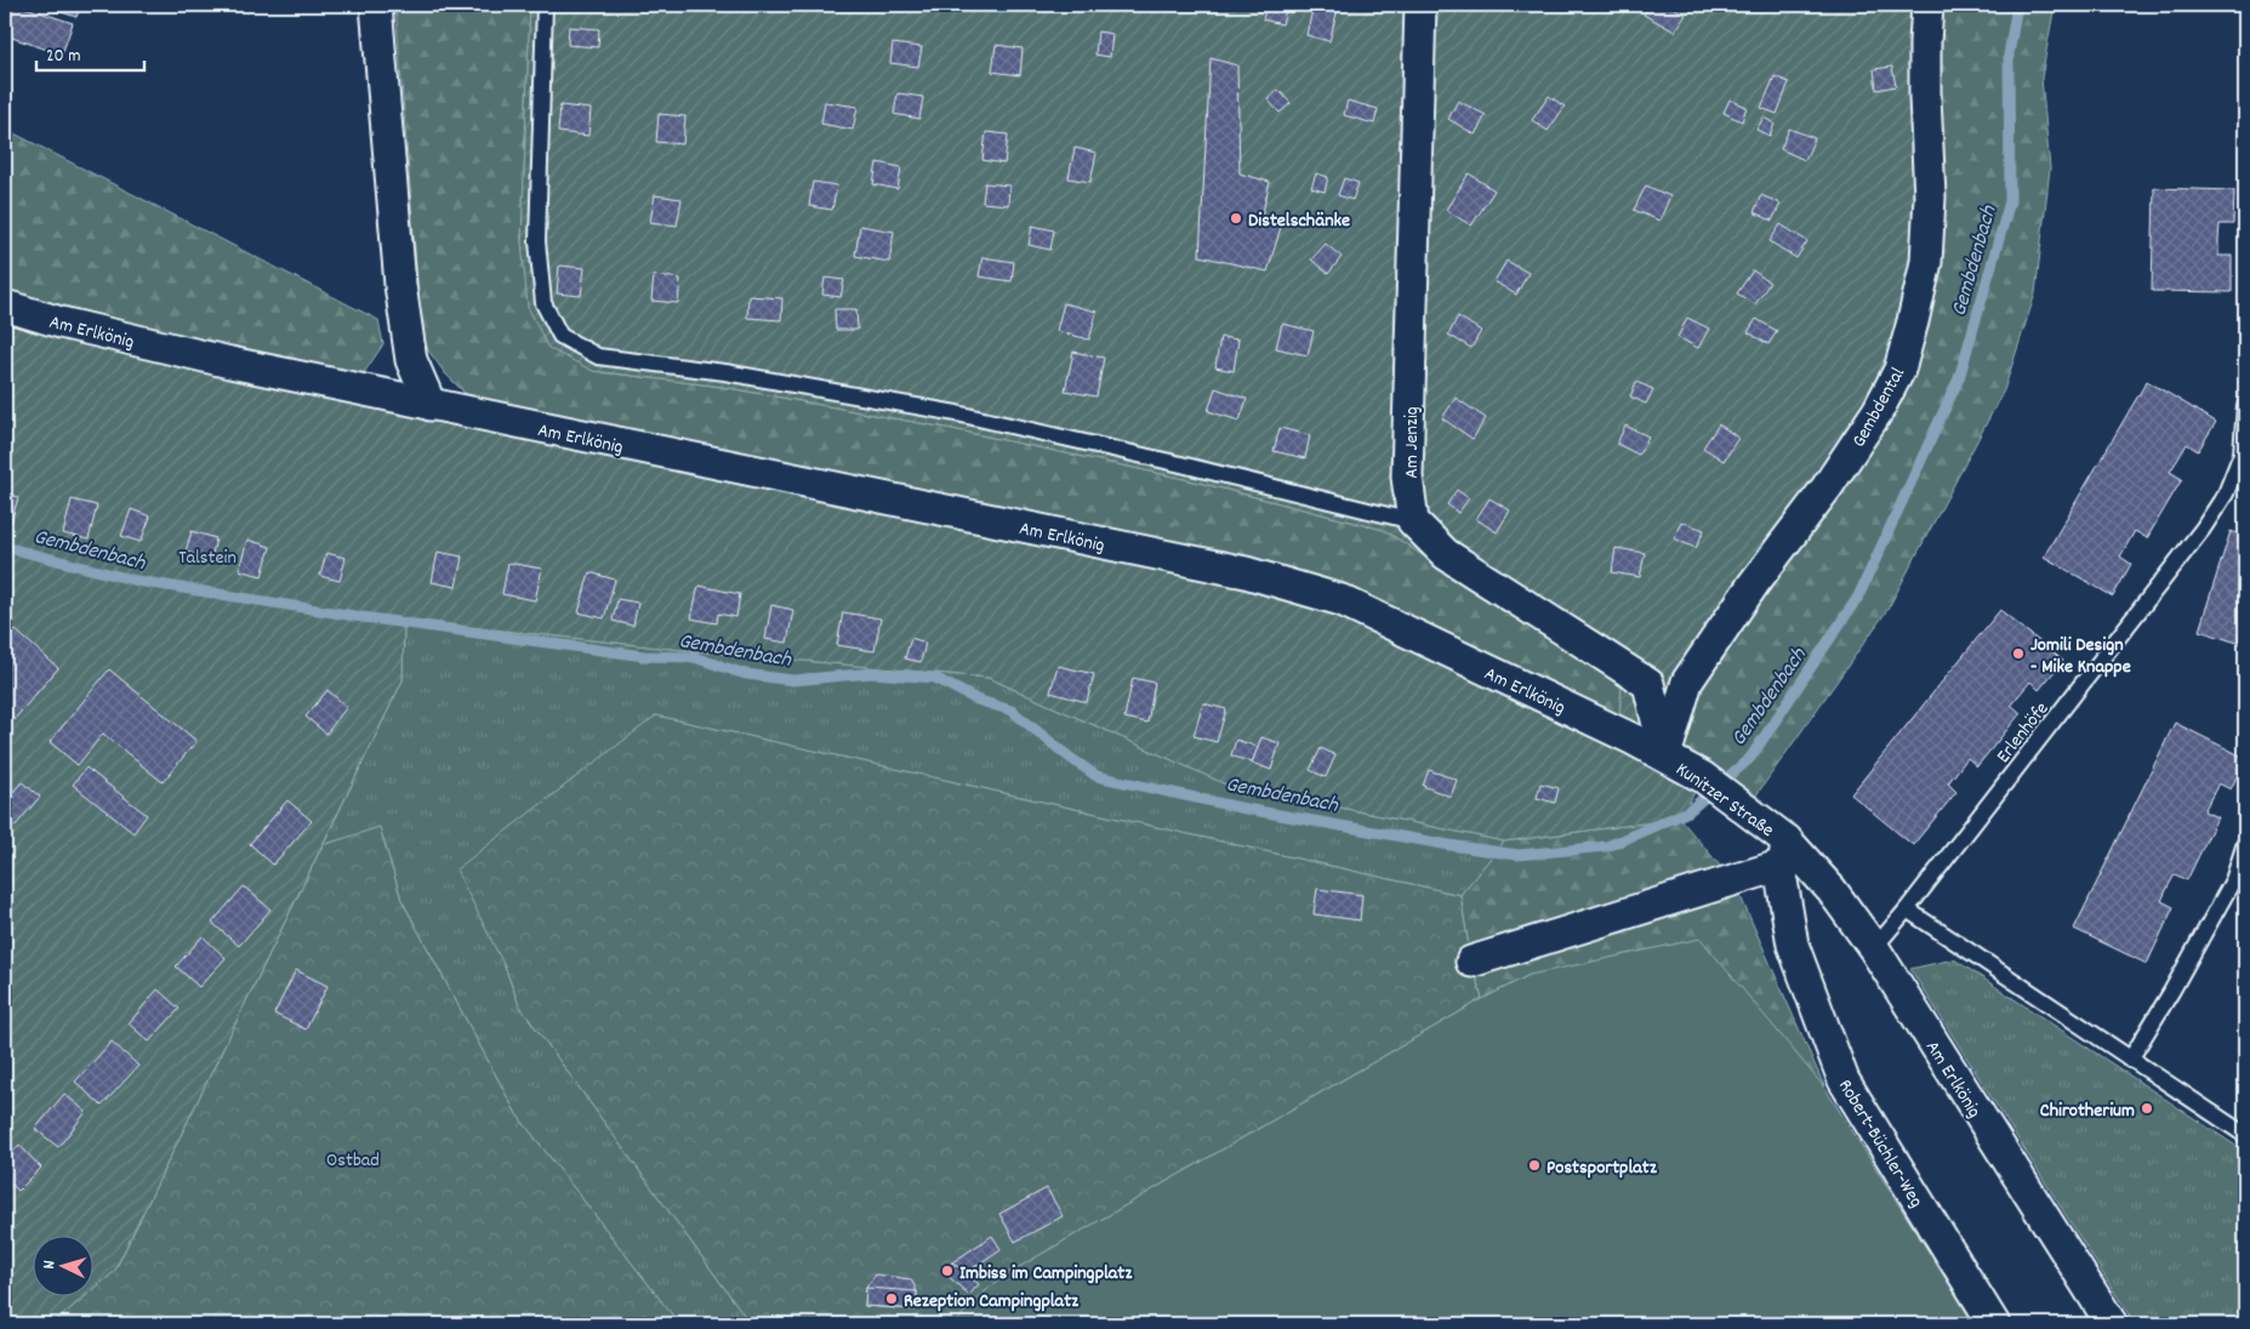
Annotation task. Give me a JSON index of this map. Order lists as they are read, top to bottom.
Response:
{
  "streets": {
    "street": [
      "Am Erlkönig",
      "Gembdental",
      "Am Jenzig",
      "Kunitzer Straße",
      "Robert-Büchler-Weg"
    ],
    "lane": ["Erlenhöfe"]
  },
  "crossings": [
    ["Am Erlkönig", "Gembdental"],
    ["Am Erlkönig", "Erlenhöfe"],
    ["Am Erlkönig", "Kunitzer Straße"],
    ["Am Erlkönig", "Robert-Büchler-Weg"],
    ["Gembdental", "Kunitzer Straße"],
    ["Kunitzer Straße", "Robert-Büchler-Weg"]
  ],
  "water": ["Gembdenbach"],
  "parks": ["Talstein", "Ostbad"],
  "places": [
    "Distelschänke",
    "Jomili Design - Mike Knappe",
    "Chirotherium",
    "Postsportplatz",
    "Imbiss im Campingplatz",
    "Rezeption Campingplatz"
  ],
  "scale_bar": "20 m",
  "north": "left"
}
